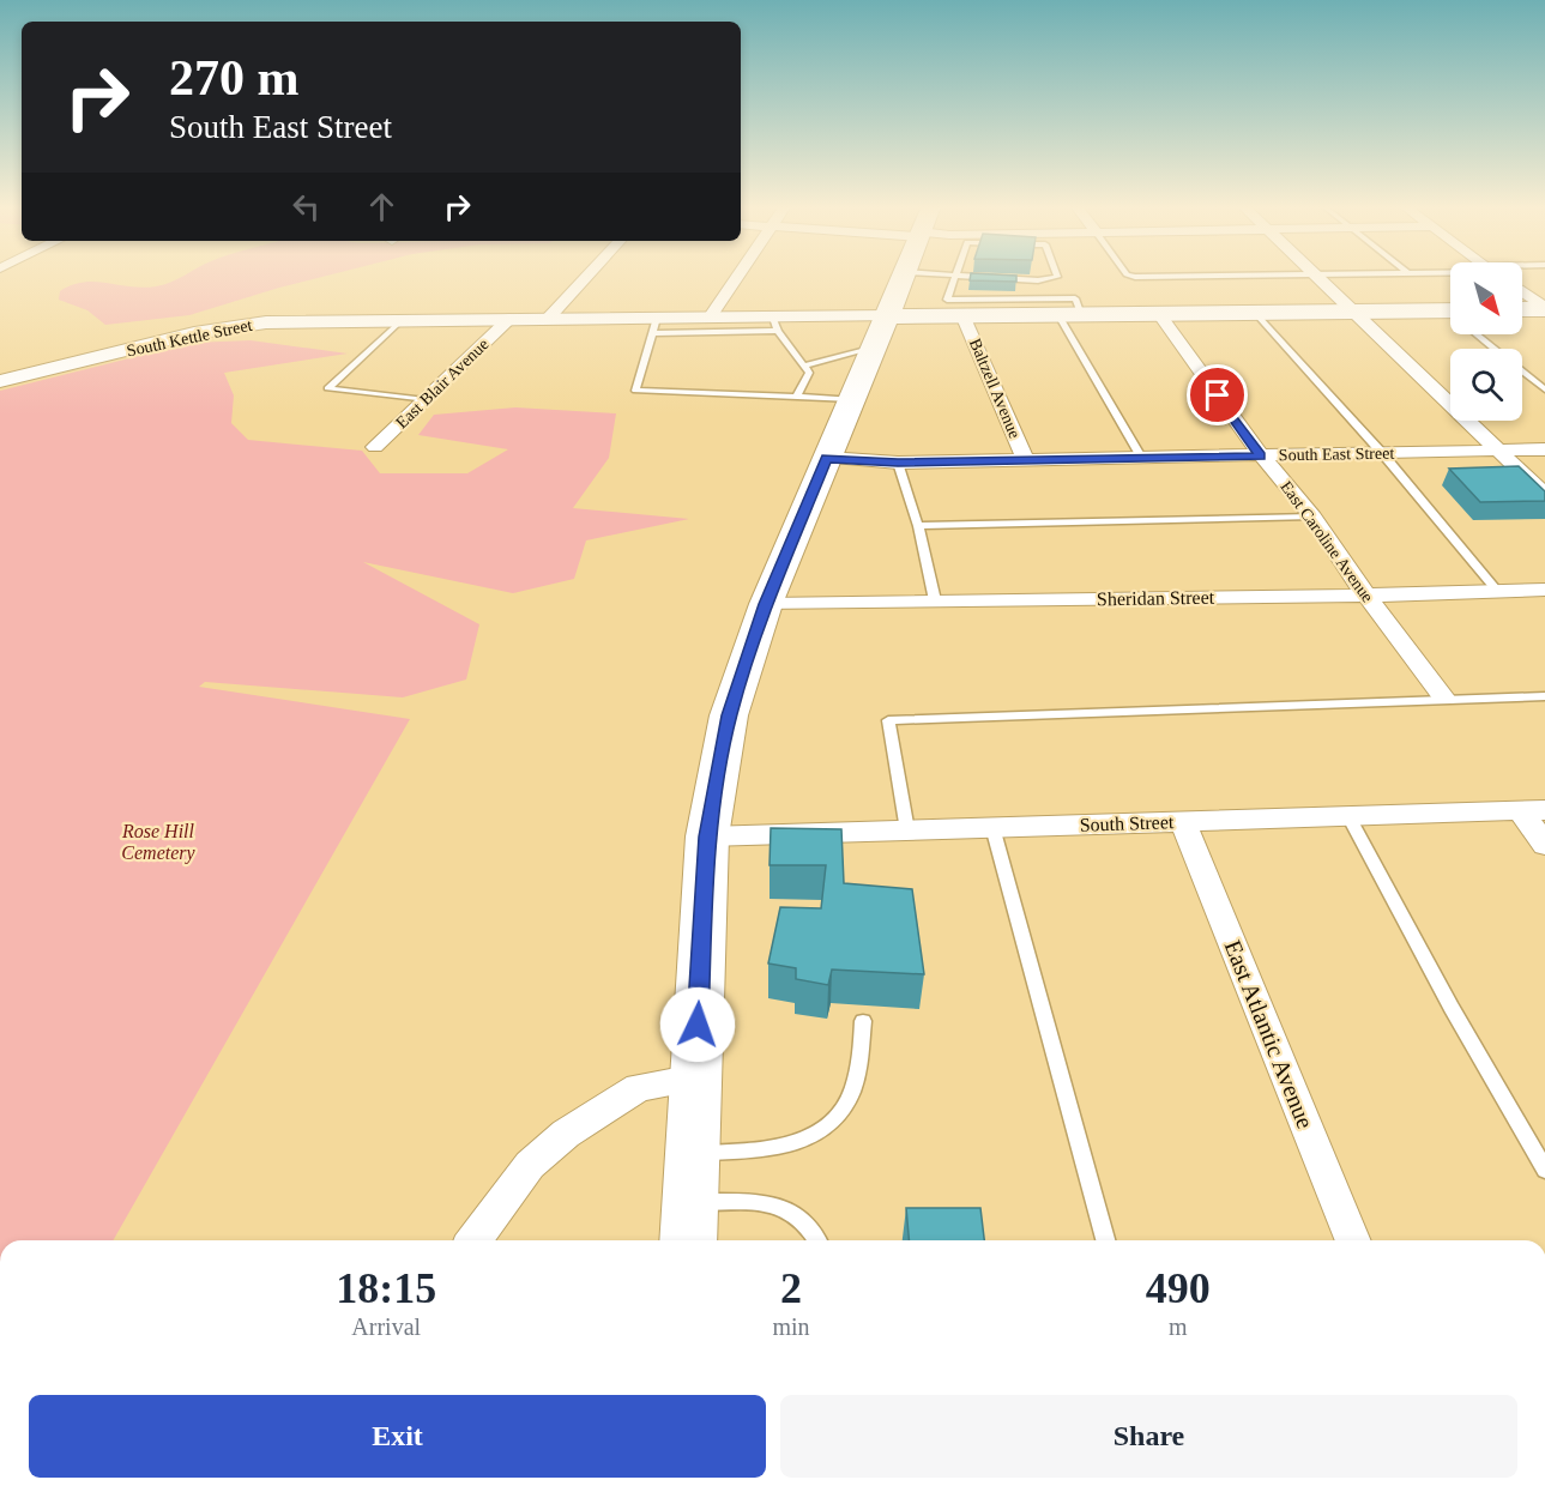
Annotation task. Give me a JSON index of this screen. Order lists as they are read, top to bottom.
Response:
{
  "streets": {
    "main road": ["South Kettle Street"],
    "street": [
      "East Blair Avenue",
      "Baltzell Avenue",
      "South East Street",
      "East Caroline Avenue",
      "Sheridan Street",
      "South Street",
      "East Atlantic Avenue"
    ]
  },
  "crossings": [
    ["South Kettle Street", "East Blair Avenue"],
    ["South Kettle Street", "Baltzell Avenue"],
    ["South Kettle Street", "East Caroline Avenue"],
    ["Baltzell Avenue", "South East Street"],
    ["South East Street", "East Caroline Avenue"],
    ["East Caroline Avenue", "Sheridan Street"],
    ["South Street", "East Atlantic Avenue"]
  ],
  "parks": ["Rose Hill Cemetery"],
  "north": "bottom right",
  "page": {
    "turn": ["270 m", "South East Street"],
    "eta": [
      "18:15",
      "Arrival",
      "2",
      "min",
      "490",
      "m"
    ],
    "buttons": ["Exit", "Share"]
  }
}
